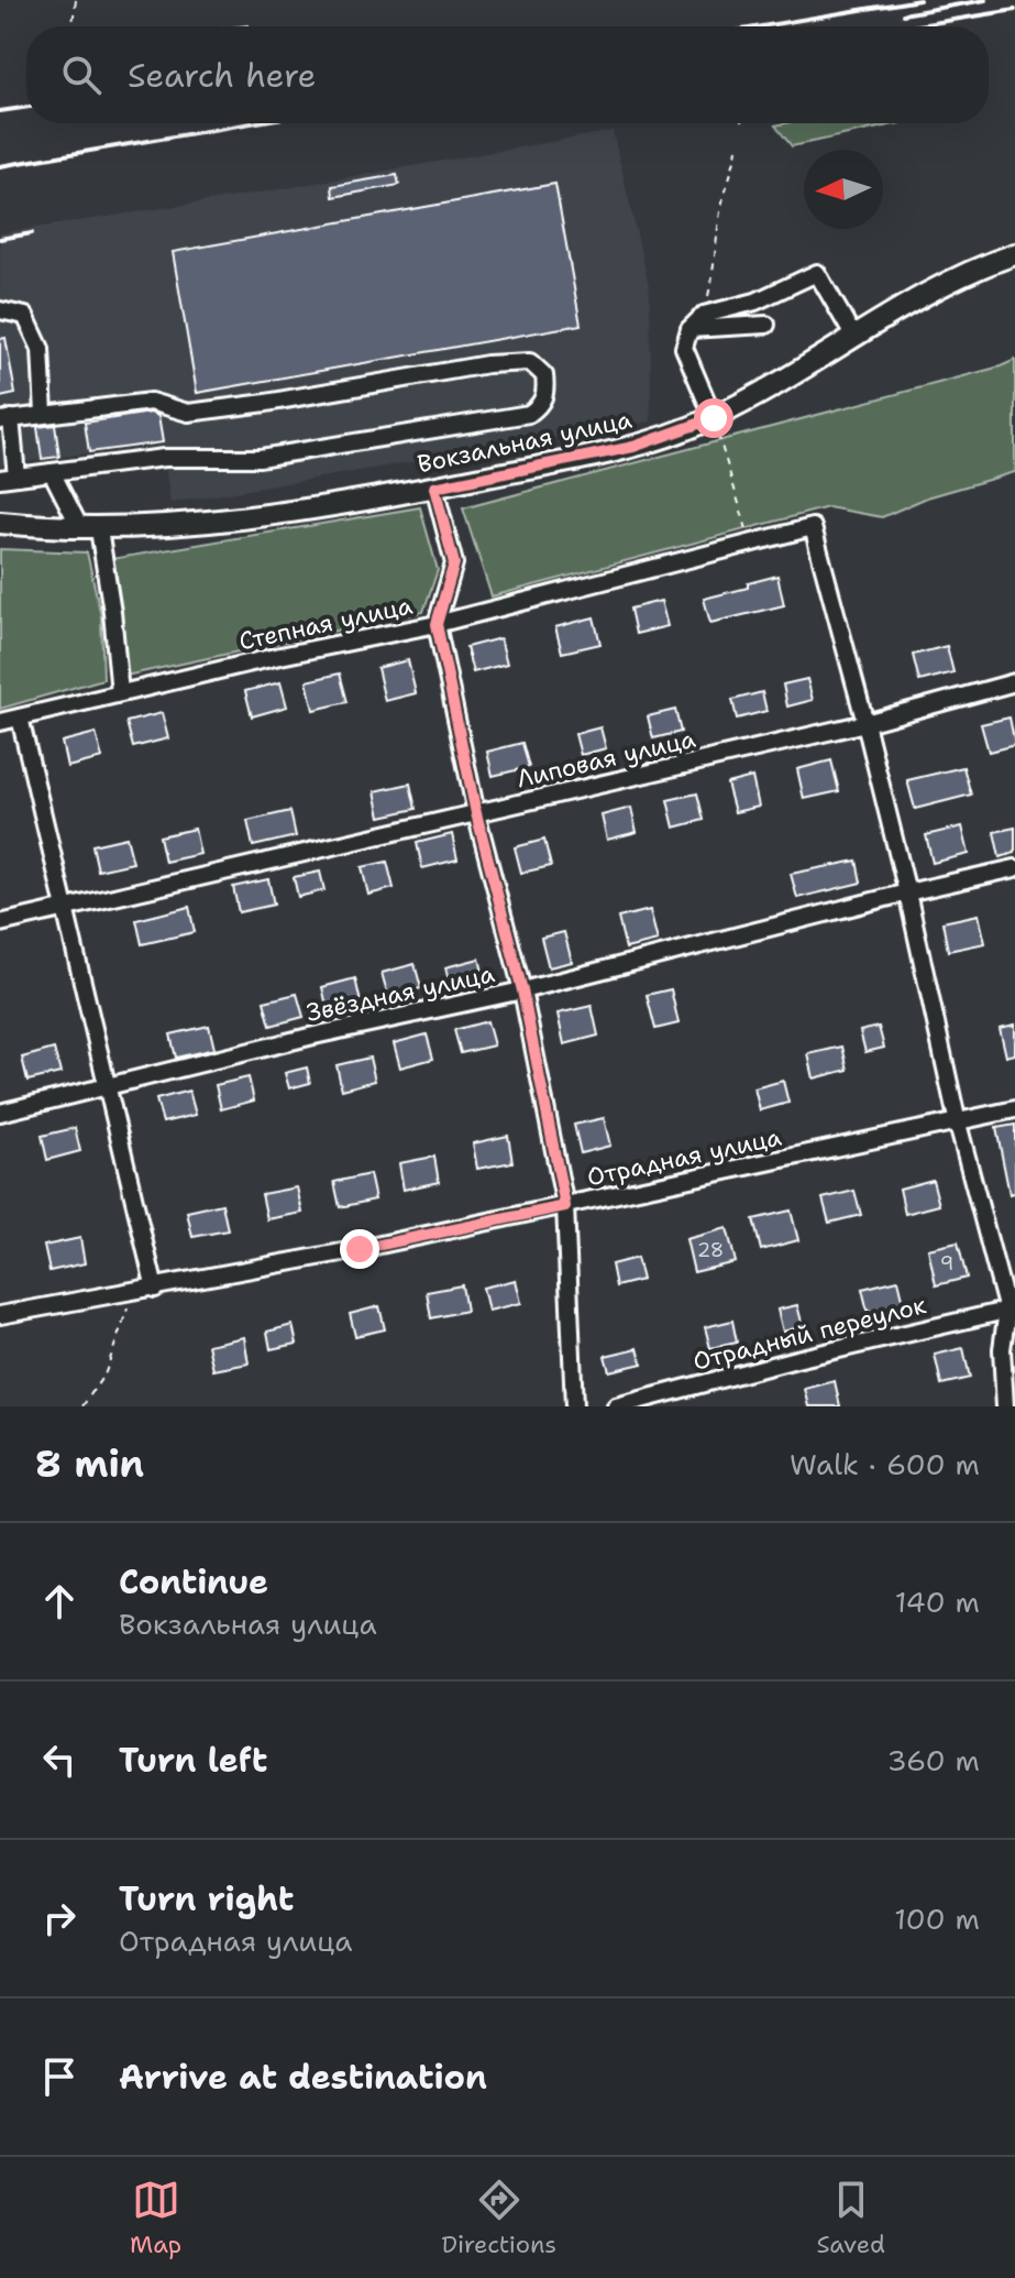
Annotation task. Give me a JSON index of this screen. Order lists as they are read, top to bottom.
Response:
{
  "streets": {
    "main road": ["Вокзальная улица"],
    "street": [
      "Степная улица",
      "Липовая улица",
      "Звёздная улица",
      "Отрадная улица",
      "Отрадный переулок"
    ]
  },
  "crossings": [
    ["Степная улица", "Липовая улица"]
  ],
  "house_numbers": ["28", "9"],
  "north": "left",
  "page": {
    "search": "Search here",
    "heading": ["8 min", "Walk · 600 m"],
    "list": [
      ["Continue", "Вокзальная улица", "140 m"],
      ["Turn left", "360 m"],
      ["Turn right", "Отрадная улица", "100 m"],
      "Arrive at destination"
    ],
    "nav": ["Map", "Directions", "Saved"]
  }
}
